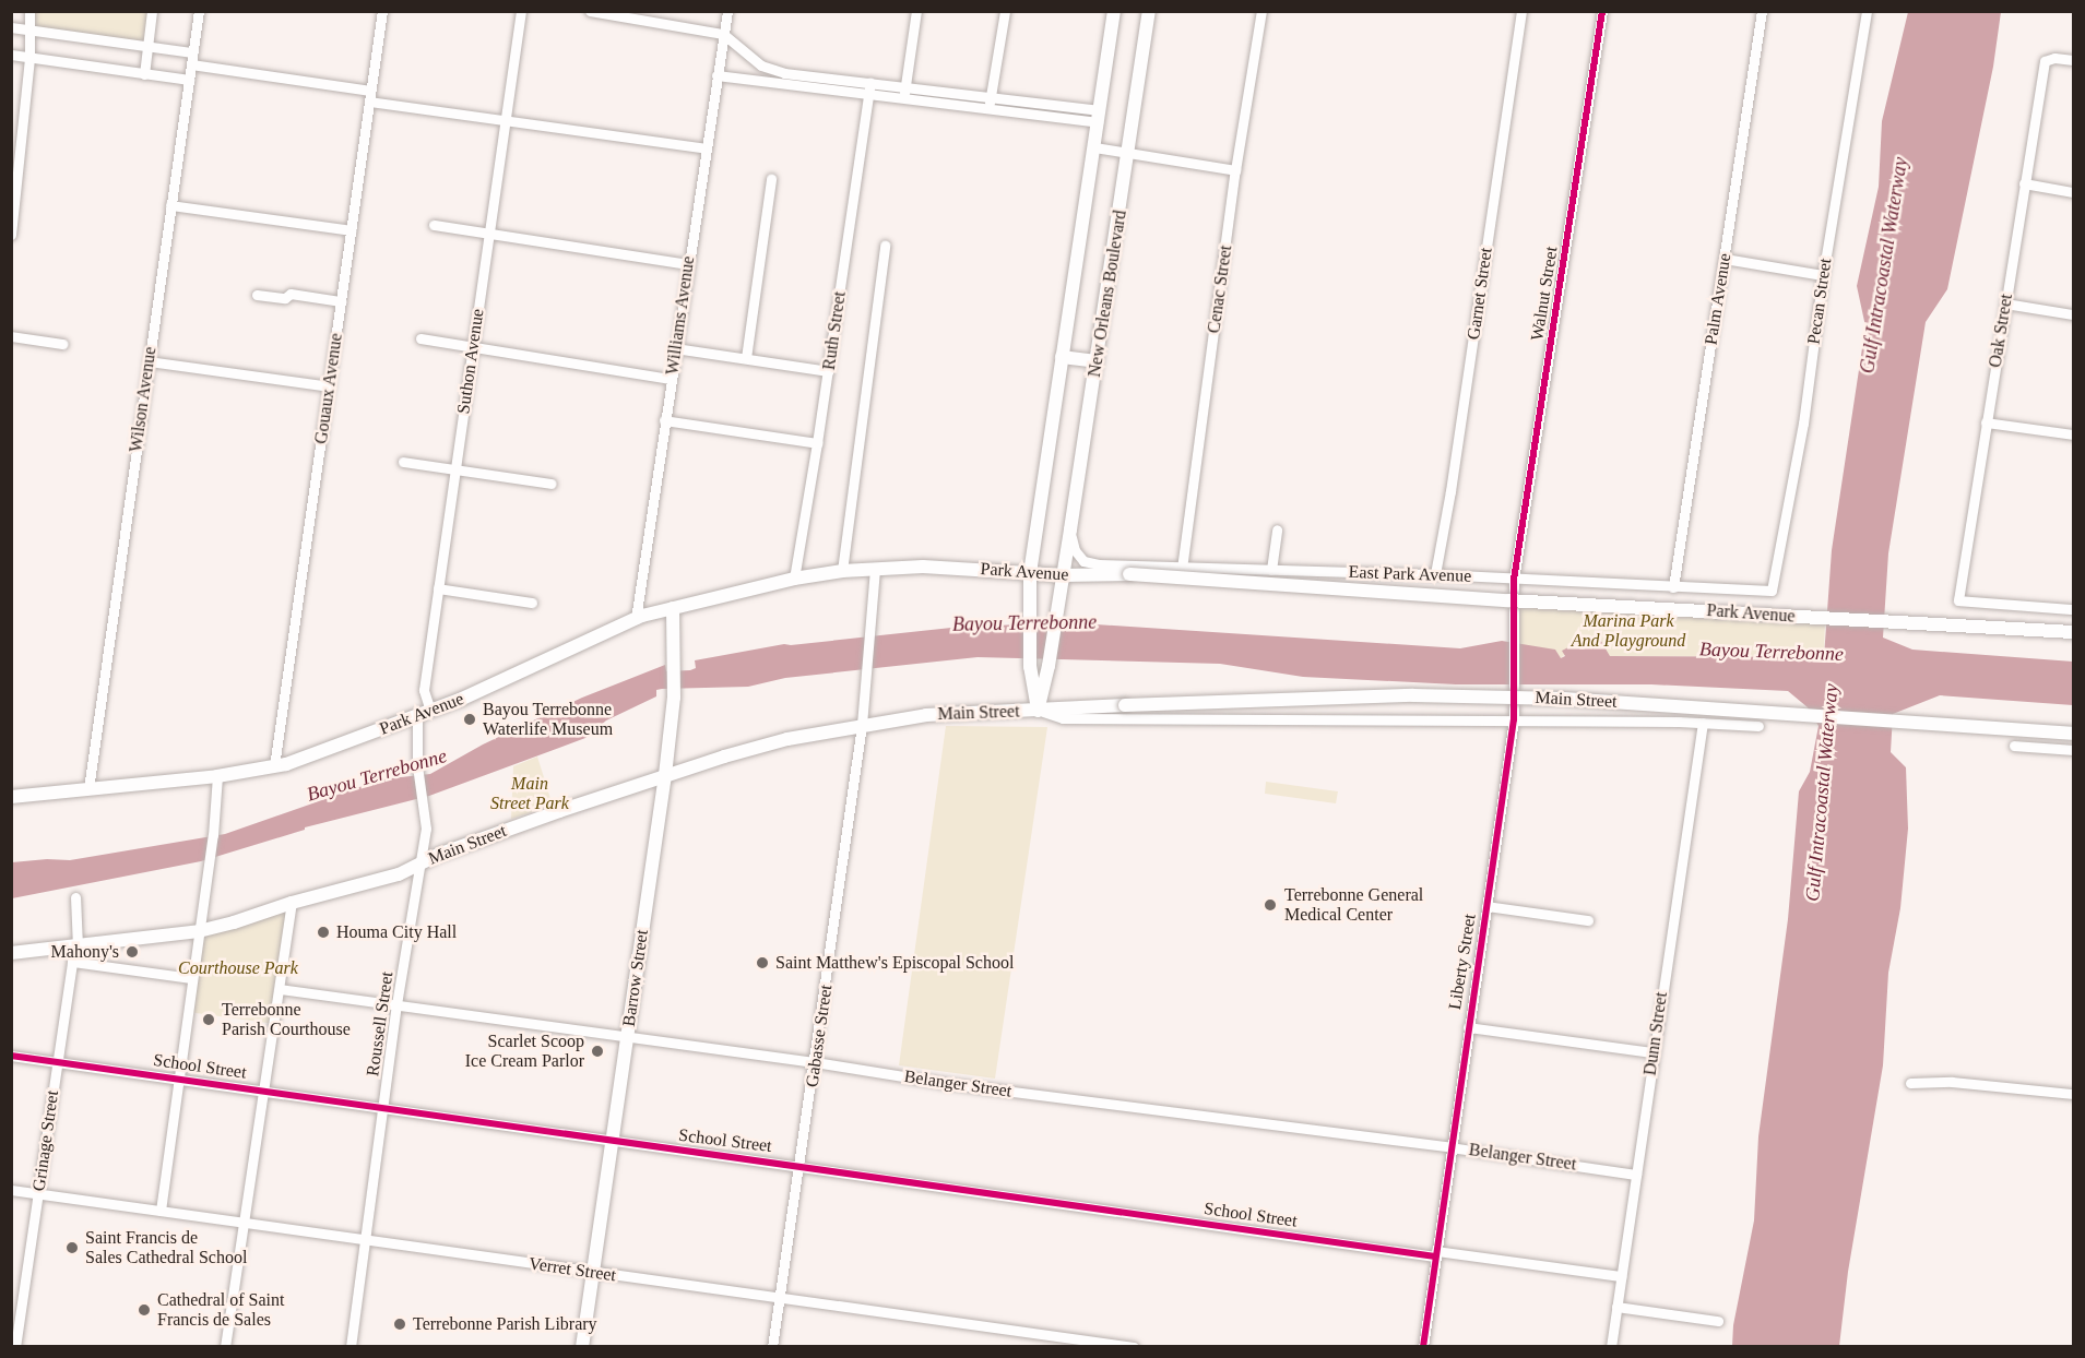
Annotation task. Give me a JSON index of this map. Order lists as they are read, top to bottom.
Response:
{
  "streets": {
    "main road": [
      "New Orleans Boulevard",
      "Park Avenue",
      "Main Street",
      "Barrow Street"
    ],
    "street": [
      "Cenac Street",
      "Garnet Street",
      "Walnut Street",
      "Palm Avenue",
      "Pecan Street",
      "Williams Avenue",
      "Ruth Street",
      "Oak Street",
      "Suthon Avenue",
      "Gouaux Avenue",
      "Wilson Avenue",
      "East Park Avenue",
      "Liberty Street",
      "Roussell Street",
      "Dunn Street",
      "Gabasse Street",
      "School Street",
      "Belanger Street",
      "Grinage Street",
      "Verret Street"
    ]
  },
  "crossings": [
    ["Cenac Street", "East Park Avenue"],
    ["New Orleans Boulevard", "Park Avenue"],
    ["New Orleans Boulevard", "East Park Avenue"],
    ["New Orleans Boulevard", "Main Street"],
    ["Garnet Street", "East Park Avenue"],
    ["Walnut Street", "East Park Avenue"],
    ["Walnut Street", "Liberty Street"],
    ["Palm Avenue", "East Park Avenue"],
    ["Pecan Street", "East Park Avenue"],
    ["Williams Avenue", "Park Avenue"],
    ["Ruth Street", "Park Avenue"],
    ["Suthon Avenue", "Park Avenue"],
    ["Suthon Avenue", "Roussell Street"],
    ["Gouaux Avenue", "Park Avenue"],
    ["Wilson Avenue", "Park Avenue"],
    ["Park Avenue", "Barrow Street"],
    ["Park Avenue", "Gabasse Street"],
    ["East Park Avenue", "Liberty Street"],
    ["Main Street", "Liberty Street"],
    ["Main Street", "Barrow Street"],
    ["Main Street", "Roussell Street"],
    ["Main Street", "Dunn Street"],
    ["Main Street", "Gabasse Street"],
    ["Main Street", "Grinage Street"],
    ["Liberty Street", "School Street"],
    ["Liberty Street", "Belanger Street"],
    ["Barrow Street", "School Street"],
    ["Barrow Street", "Belanger Street"],
    ["Barrow Street", "Verret Street"],
    ["Roussell Street", "School Street"],
    ["Roussell Street", "Belanger Street"],
    ["Roussell Street", "Verret Street"],
    ["Dunn Street", "School Street"],
    ["Dunn Street", "Belanger Street"],
    ["Gabasse Street", "School Street"],
    ["Gabasse Street", "Belanger Street"],
    ["Gabasse Street", "Verret Street"],
    ["School Street", "Grinage Street"],
    ["Grinage Street", "Verret Street"]
  ],
  "water": ["Gulf Intracoastal Waterway", "Bayou Terrebonne"],
  "parks": ["Marina Park And Playground", "Main Street Park", "Courthouse Park"],
  "places": [
    "Bayou Terrebonne Waterlife Museum",
    "Terrebonne General Medical Center",
    "Houma City Hall",
    "Mahony's",
    "Saint Matthew's Episcopal School",
    "Terrebonne Parish Courthouse",
    "Scarlet Scoop Ice Cream Parlor",
    "Saint Francis de Sales Cathedral School",
    "Cathedral of Saint Francis de Sales",
    "Terrebonne Parish Library"
  ]
}
